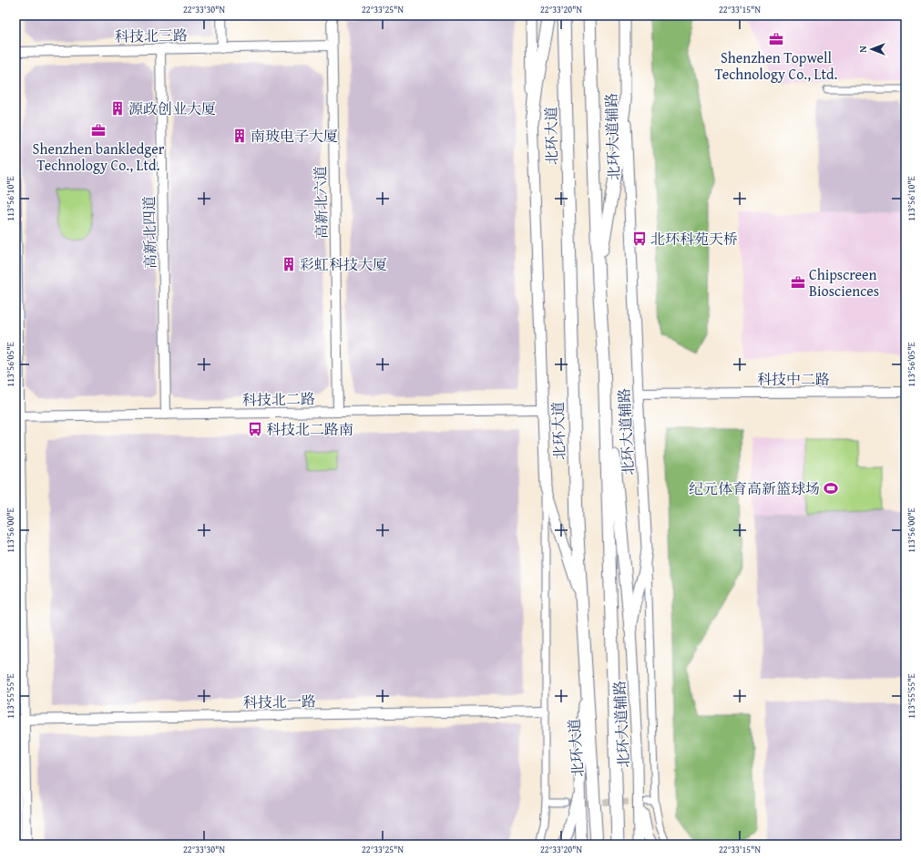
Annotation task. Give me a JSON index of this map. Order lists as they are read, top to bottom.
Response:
{
  "streets": {
    "highway": ["北环大道"],
    "main road": ["北环大道辅路"],
    "street": [
      "科技北三路",
      "高新北六道",
      "高新北四道",
      "科技中二路",
      "科技北二路",
      "科技北一路"
    ]
  },
  "crossings": [
    ["科技北三路", "高新北六道"],
    ["科技北三路", "高新北四道"],
    ["北环大道辅路", "科技中二路"],
    ["高新北六道", "科技北二路"],
    ["高新北四道", "科技北二路"]
  ],
  "places": {
    "office": ["Shenzhen Topwell Technology Co., Ltd.", "Shenzhen bankledger Technology Co., Ltd.", "Chipscreen Biosciences"],
    "building": ["源政创业大厦", "南玻电子大厦", "彩虹科技大厦"],
    "bus stop": ["北环科苑天桥", "科技北二路南"],
    "sports": ["纪元体育高新篮球场"]
  },
  "north": "left",
  "coordinates": [
    "22°33'30\"N",
    "22°33'25\"N",
    "22°33'20\"N",
    "22°33'15\"N",
    "113°56'10\"E",
    "113°56'05\"E",
    "113°56'00\"E",
    "113°55'55\"E"
  ]
}
